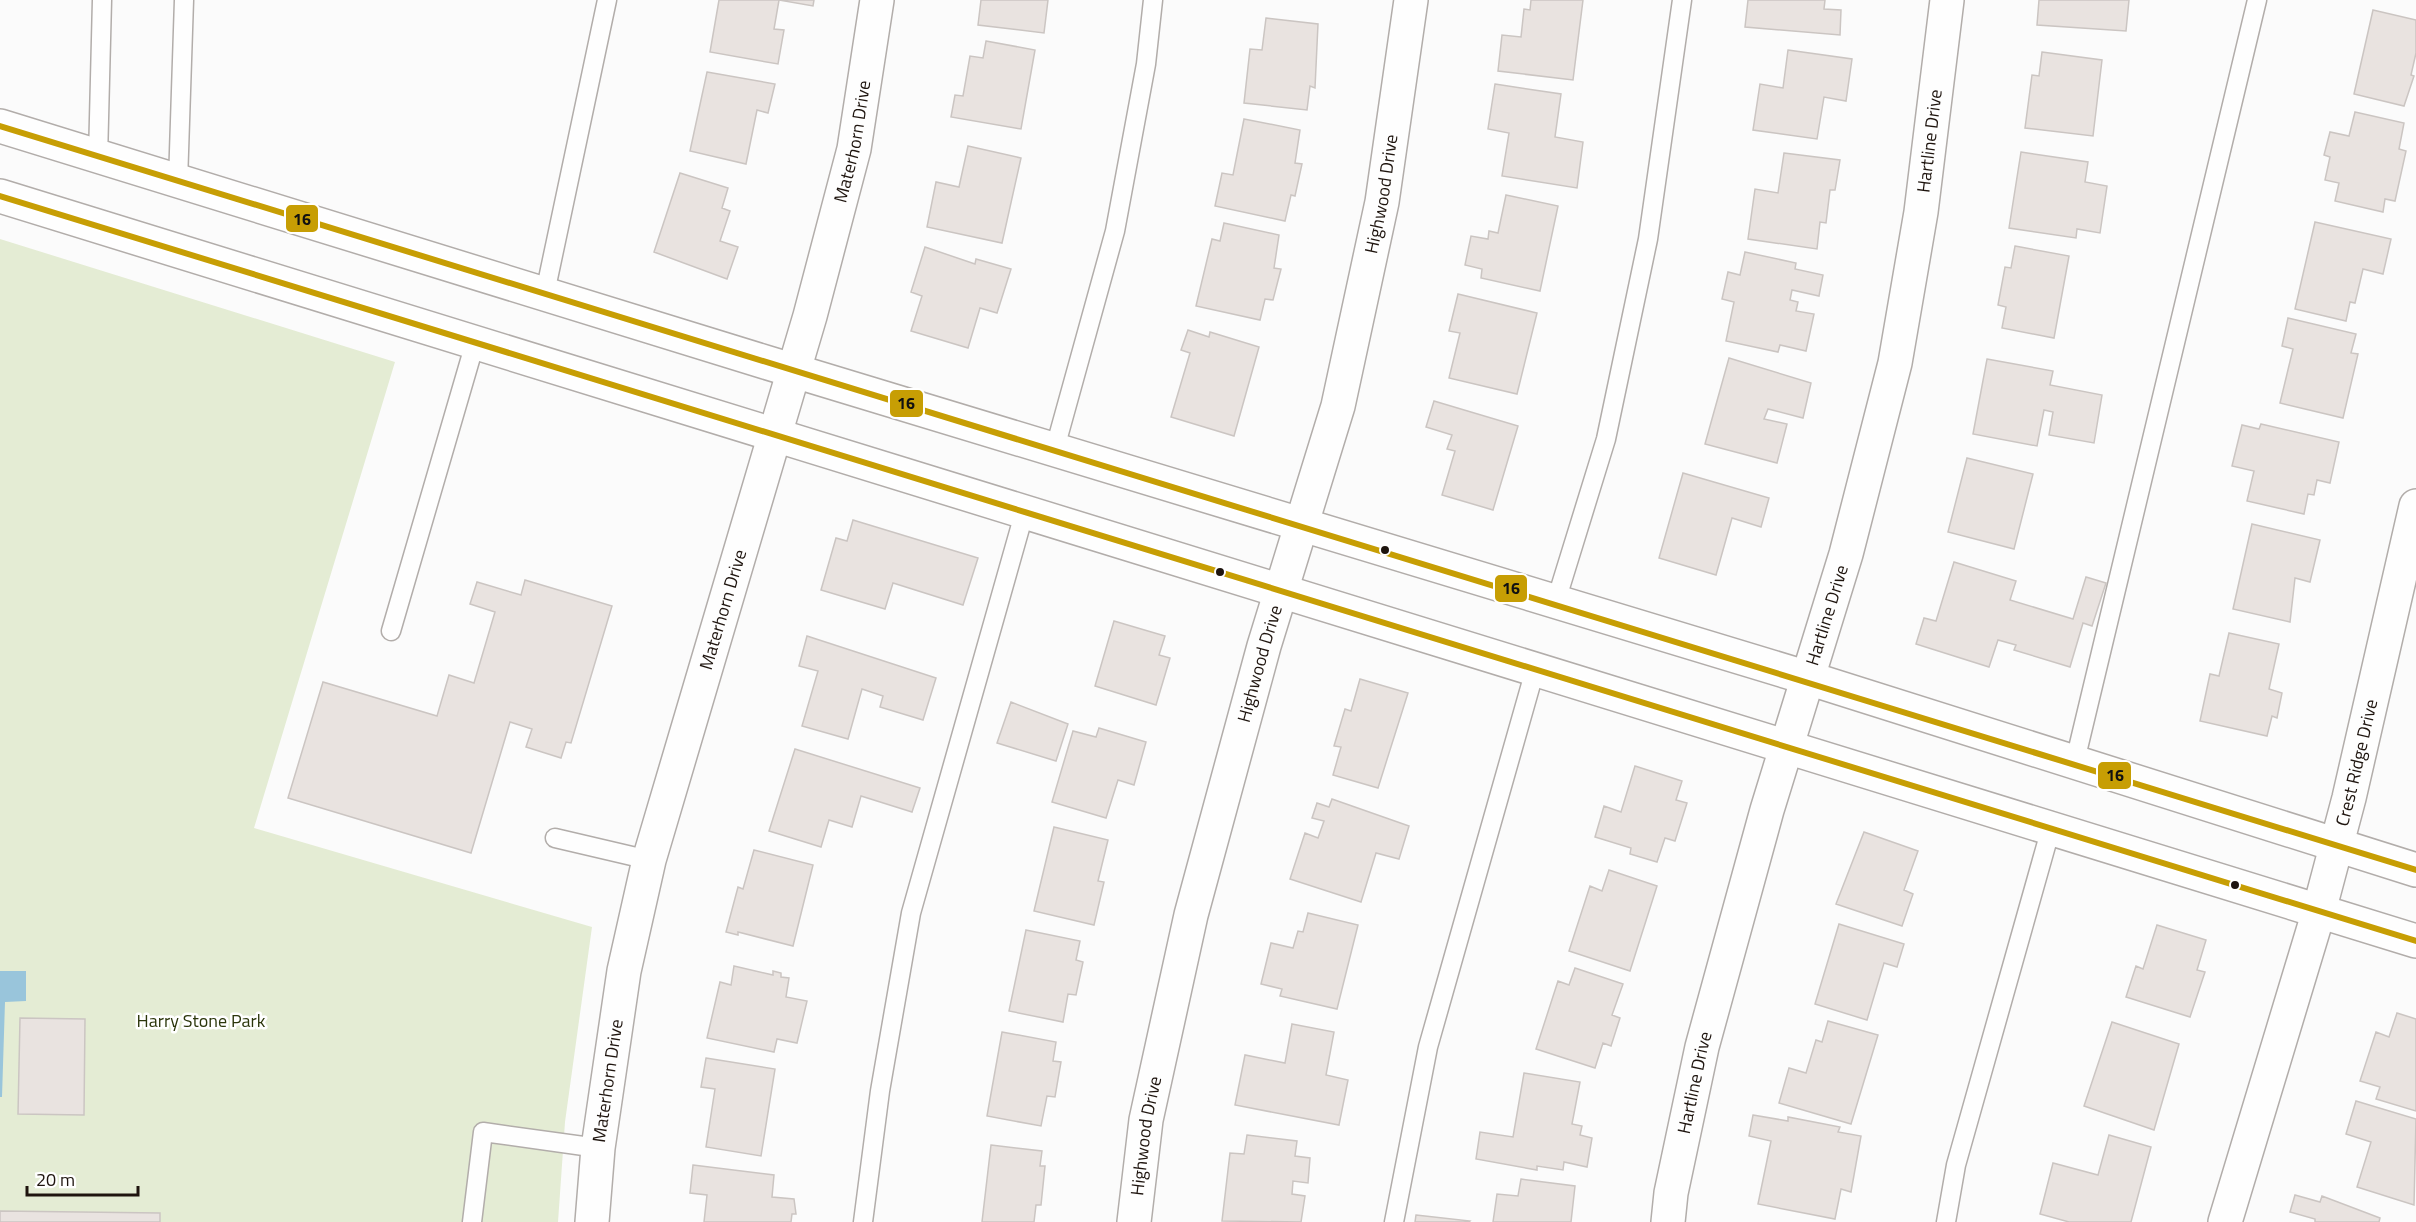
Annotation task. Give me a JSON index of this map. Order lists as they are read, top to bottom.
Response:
{
  "streets": {
    "main road": [
      "Materhorn Drive",
      "Hartline Drive",
      "Highwood Drive",
      "Crest Ridge Drive"
    ]
  },
  "parks": ["Harry Stone Park"],
  "lines": ["transit line 16"],
  "scale_bar": "20 m"
}
